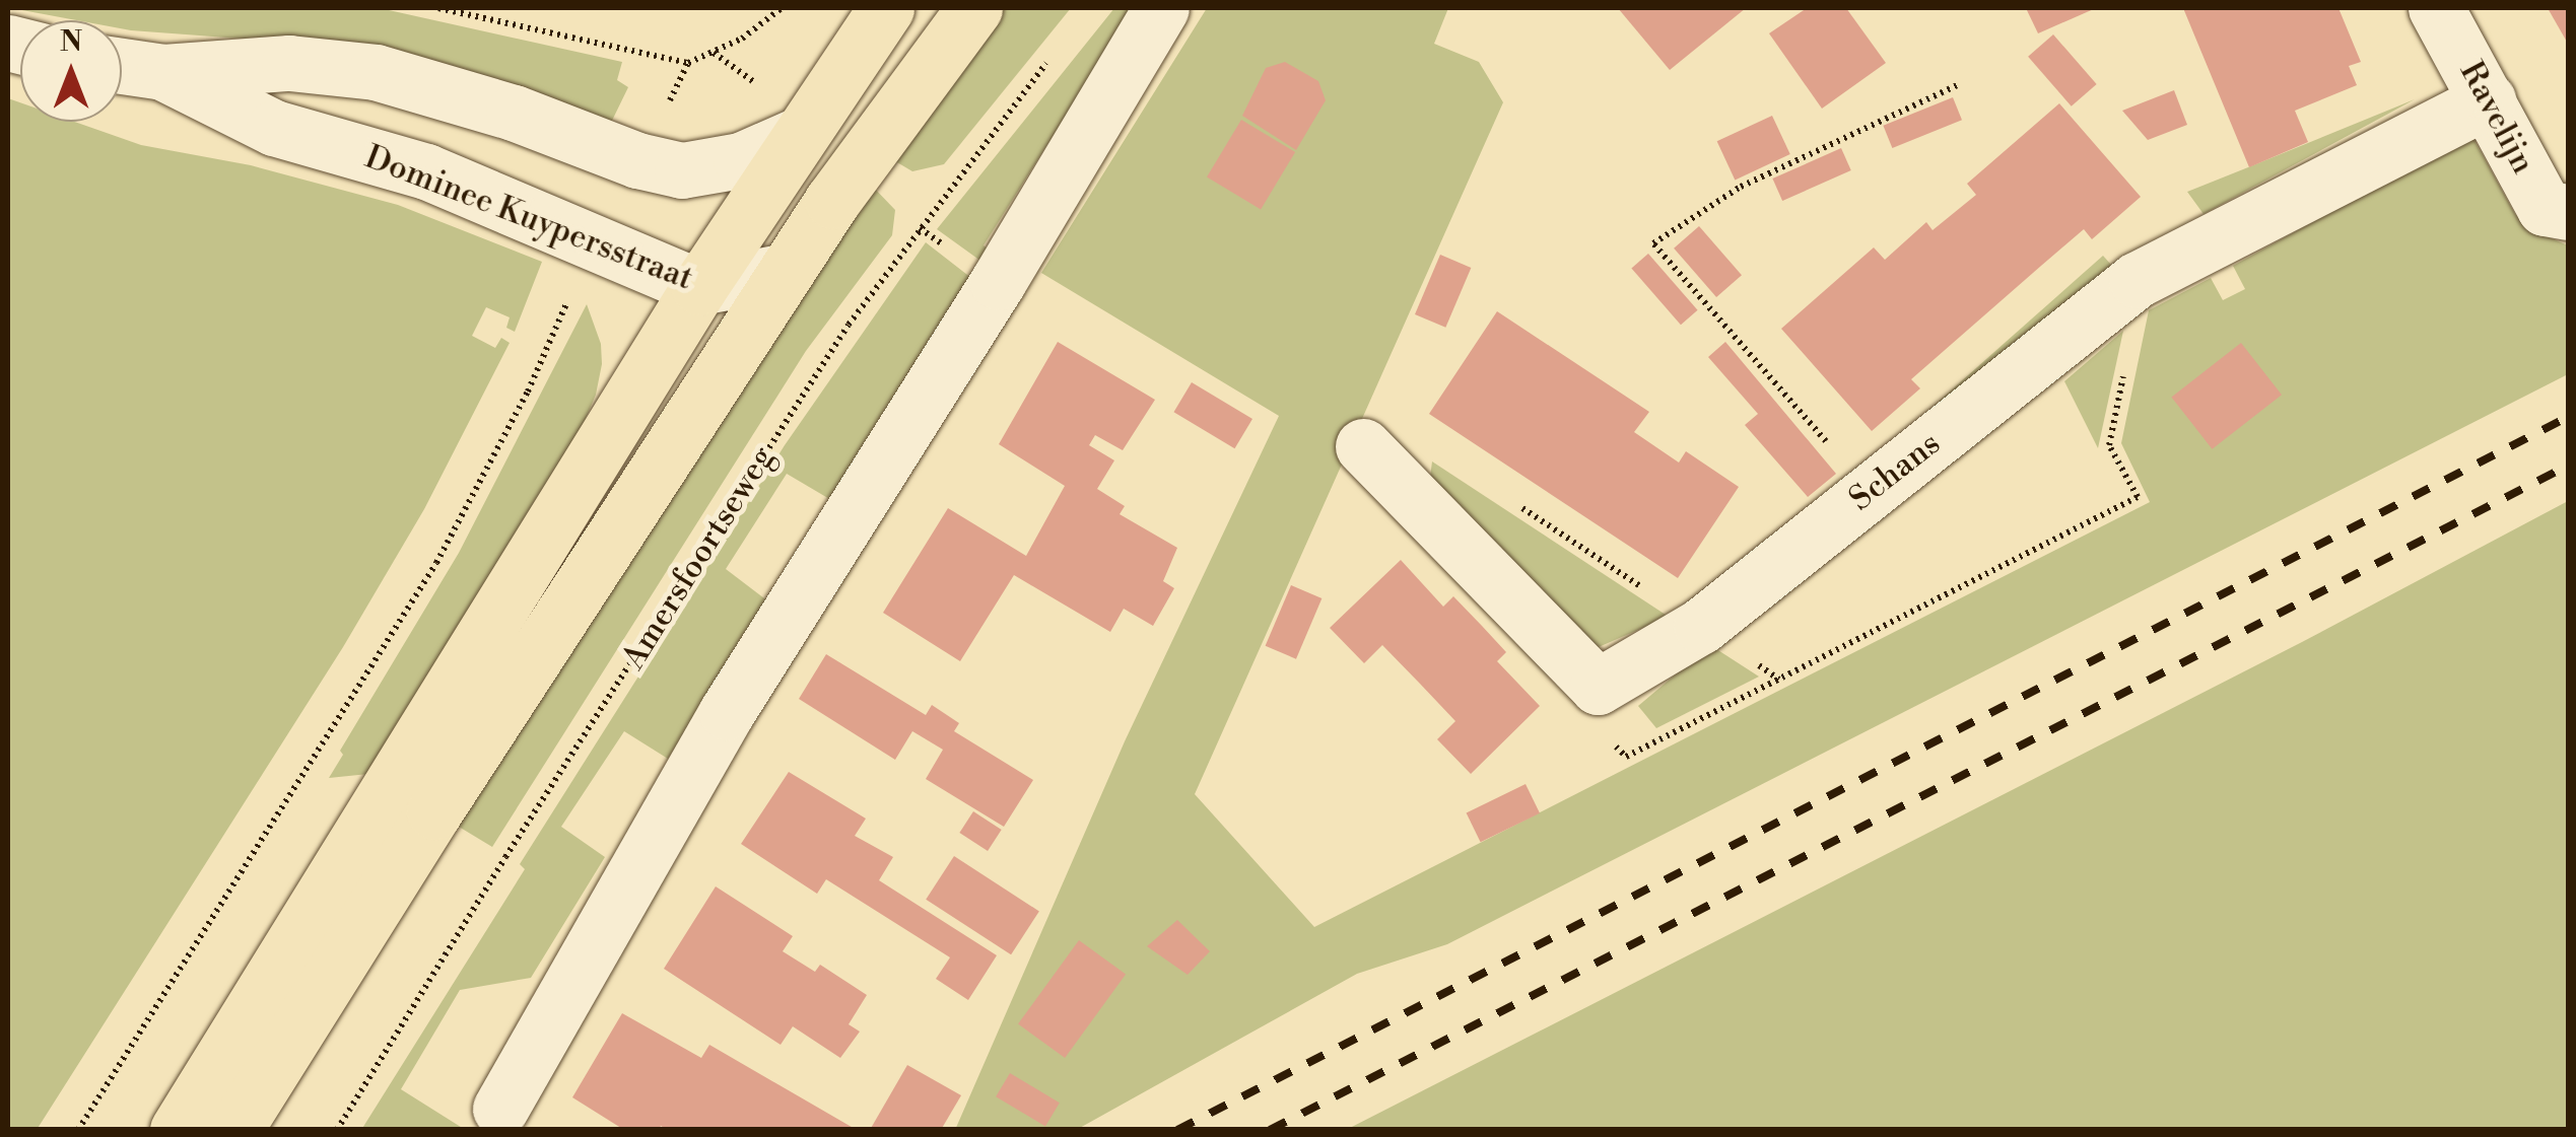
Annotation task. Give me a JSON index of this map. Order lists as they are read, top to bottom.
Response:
{
  "streets": {
    "street": ["Ravelijn", "Dominee Kuypersstraat", "Schans"],
    "path": ["Amersfoortseweg"]
  },
  "crossings": [
    ["Ravelijn", "Schans"]
  ],
  "north": "top"
}
